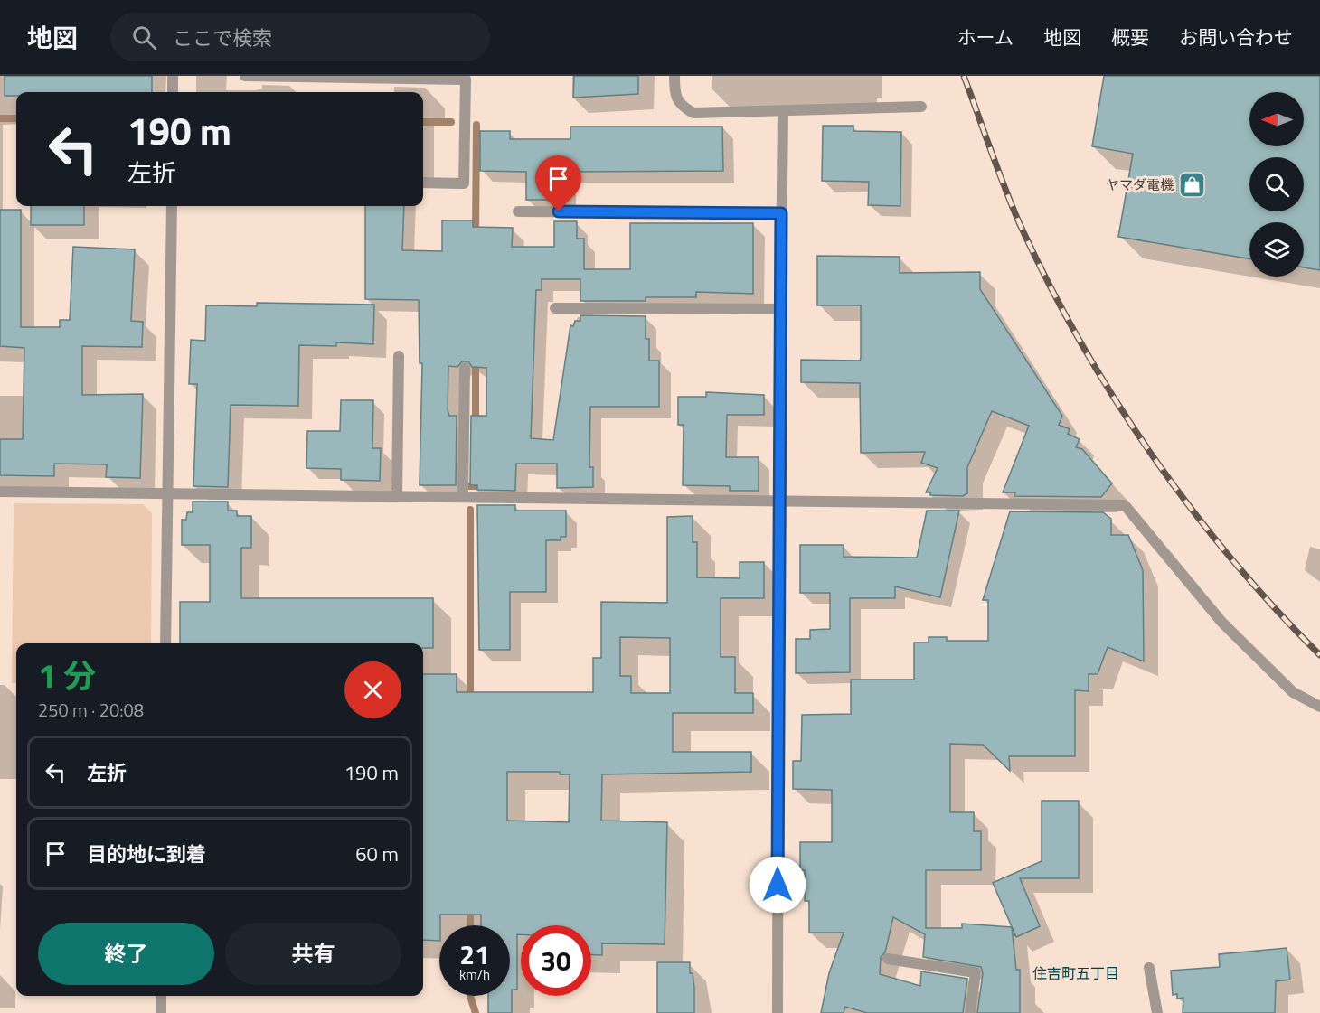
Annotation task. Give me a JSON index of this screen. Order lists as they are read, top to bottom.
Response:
{
  "districts": ["住吉町五丁目"],
  "places": {
    "shop": ["ヤマダ電機"]
  },
  "north": "left",
  "page": {
    "header": "地図",
    "search": "ここで検索",
    "nav": [
      "ホーム",
      "地図",
      "概要",
      "お問い合わせ"
    ],
    "turn": ["190 m", "左折"],
    "heading": ["1 分", "250 m · 20:08"],
    "list": [
      {
        "name": "左折",
        "value": "190 m"
      },
      {
        "name": "目的地に到着",
        "value": "60 m"
      }
    ],
    "buttons": ["終了", "共有"],
    "speed": "21 km/h",
    "limit": "30"
  }
}
